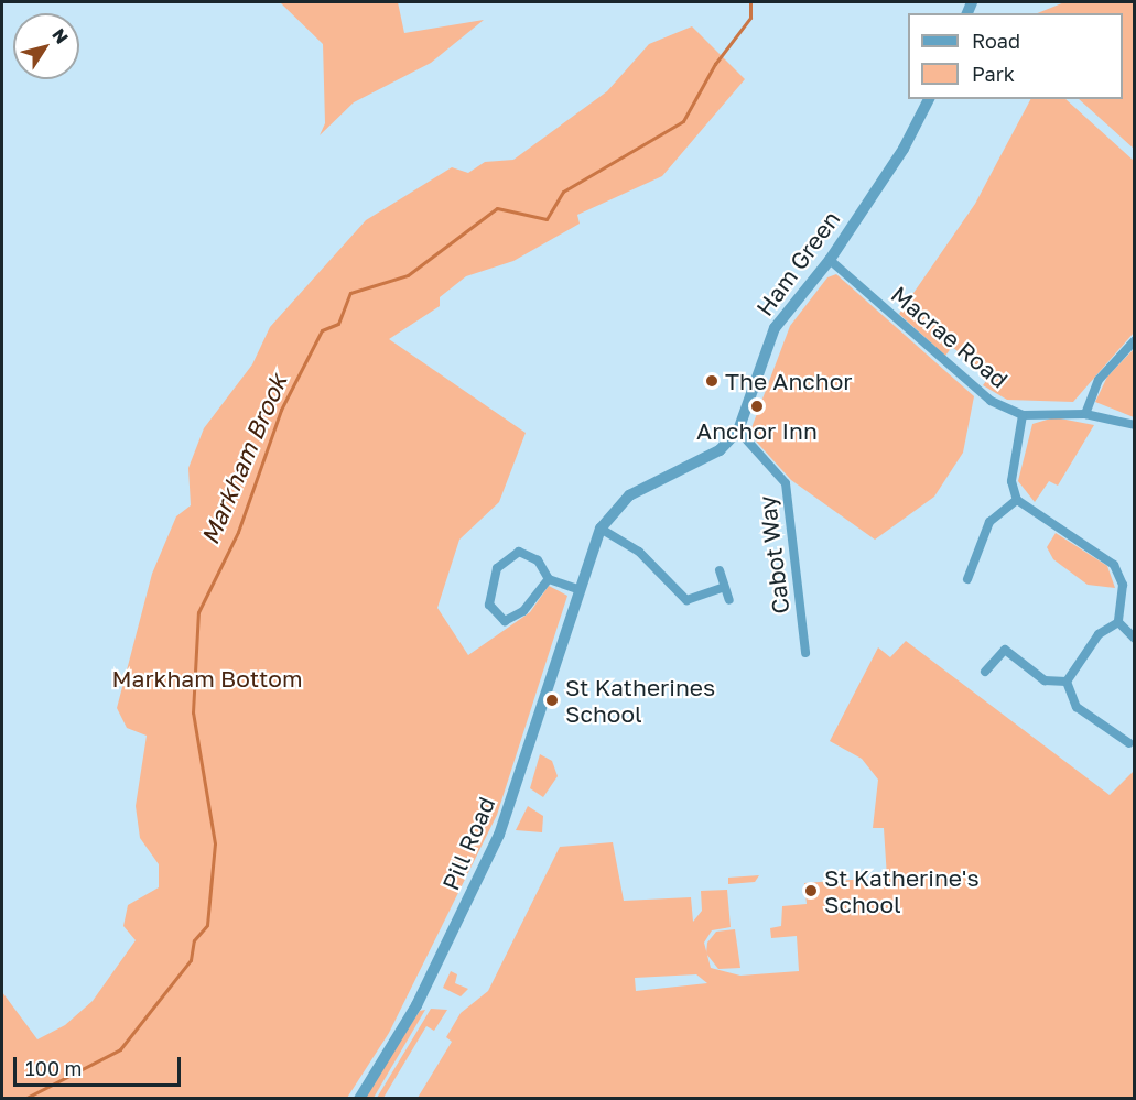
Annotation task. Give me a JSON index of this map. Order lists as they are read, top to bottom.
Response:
{
  "streets": {
    "street": [
      "Ham Green",
      "Macrae Road",
      "Cabot Way",
      "Pill Road"
    ]
  },
  "crossings": [
    ["Ham Green", "Macrae Road"],
    ["Ham Green", "Cabot Way"]
  ],
  "water": ["Markham Brook"],
  "parks": ["Markham Bottom"],
  "places": [
    "The Anchor",
    "Anchor Inn",
    "St Katherines School",
    "St Katherine's School"
  ],
  "legend": ["Road", "Park"],
  "scale_bar": "100 m",
  "north": "top right"
}
